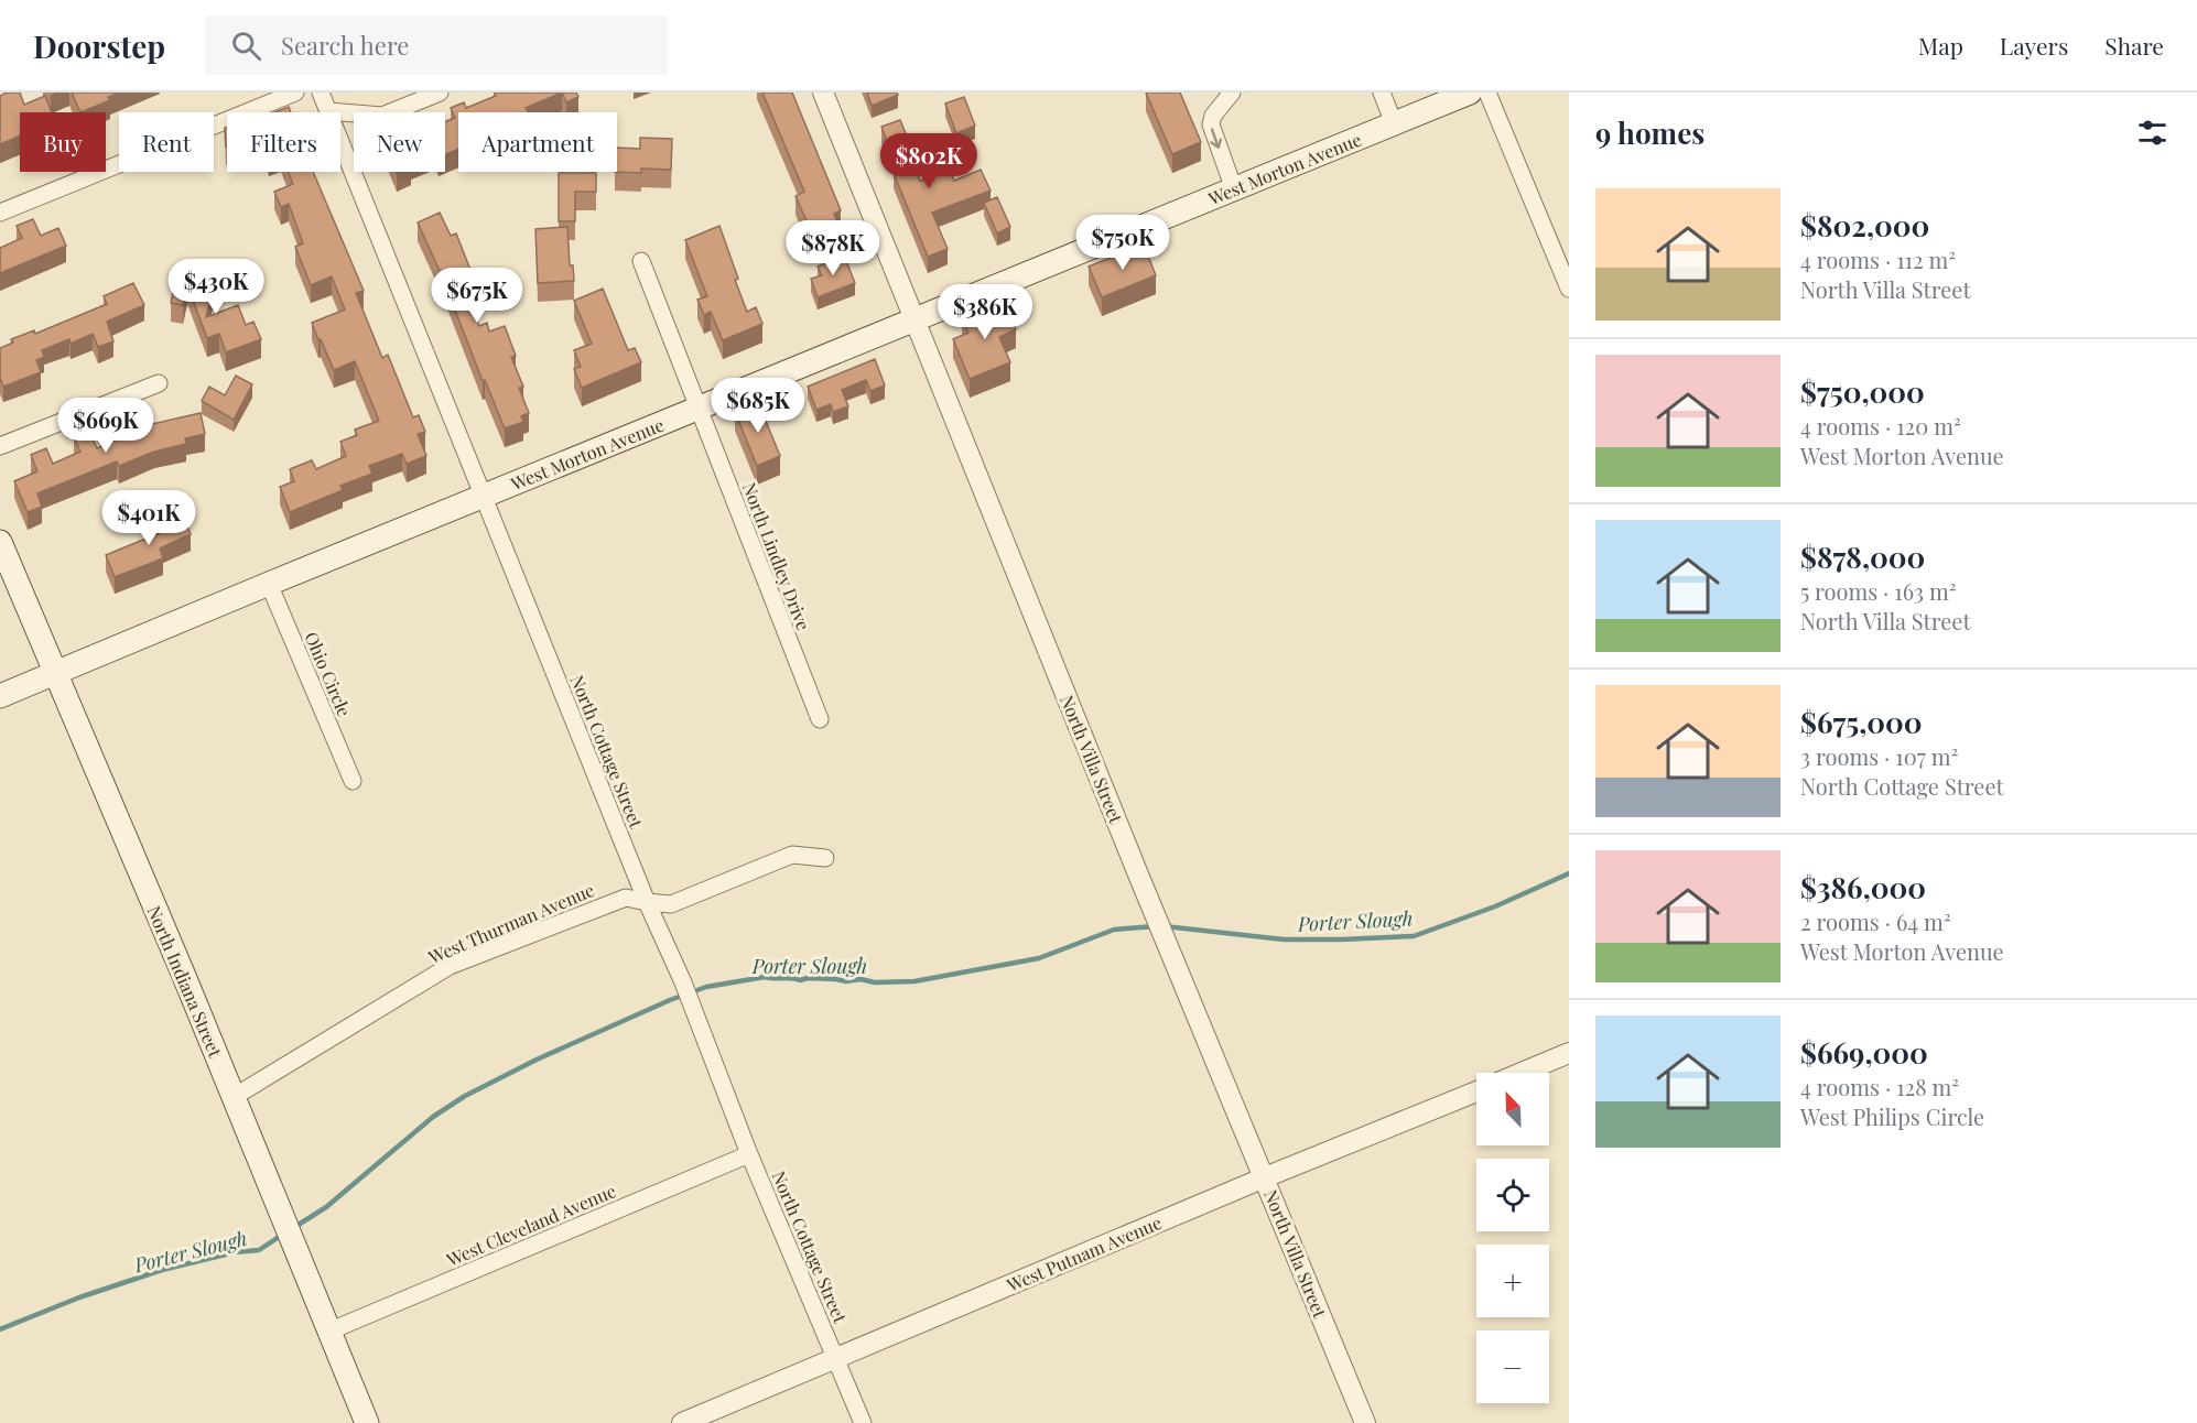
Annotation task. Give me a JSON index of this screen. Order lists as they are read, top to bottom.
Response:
{
  "streets": {
    "main road": ["West Morton Avenue", "North Indiana Street"],
    "street": [
      "North Lindley Drive",
      "Ohio Circle",
      "North Cottage Street",
      "North Villa Street",
      "West Thurman Avenue",
      "West Cleveland Avenue",
      "West Putnam Avenue"
    ]
  },
  "crossings": [
    ["West Morton Avenue", "North Lindley Drive"],
    ["West Morton Avenue", "Ohio Circle"],
    ["West Morton Avenue", "North Cottage Street"],
    ["West Morton Avenue", "North Villa Street"],
    ["West Morton Avenue", "North Indiana Street"],
    ["North Cottage Street", "West Thurman Avenue"],
    ["North Cottage Street", "West Cleveland Avenue"],
    ["North Cottage Street", "West Putnam Avenue"],
    ["North Villa Street", "West Putnam Avenue"],
    ["West Thurman Avenue", "North Indiana Street"],
    ["North Indiana Street", "West Cleveland Avenue"]
  ],
  "water": ["Porter Slough"],
  "north": "top left",
  "page": {
    "header": "Doorstep",
    "search": "Search here",
    "nav": ["Map", "Layers", "Share"],
    "heading": "9 homes",
    "chip": [
      "Buy",
      "Rent",
      "Filters",
      "New",
      "Apartment"
    ],
    "price": [
      "$802K",
      "$750K",
      "$878K",
      "$430K",
      "$675K",
      "$386K",
      "$685K",
      "$669K",
      "$401K"
    ],
    "list": [
      {
        "name": "$802,000",
        "note": "4 rooms · 112 m² · North Villa Street"
      },
      {
        "name": "$750,000",
        "note": "4 rooms · 120 m² · West Morton Avenue"
      },
      {
        "name": "$878,000",
        "note": "5 rooms · 163 m² · North Villa Street"
      },
      {
        "name": "$675,000",
        "note": "3 rooms · 107 m² · North Cottage Street"
      },
      {
        "name": "$386,000",
        "note": "2 rooms · 64 m² · West Morton Avenue"
      },
      {
        "name": "$669,000",
        "note": "4 rooms · 128 m² · West Philips Circle"
      }
    ],
    "map_buttons": ["+", "−"]
  }
}
